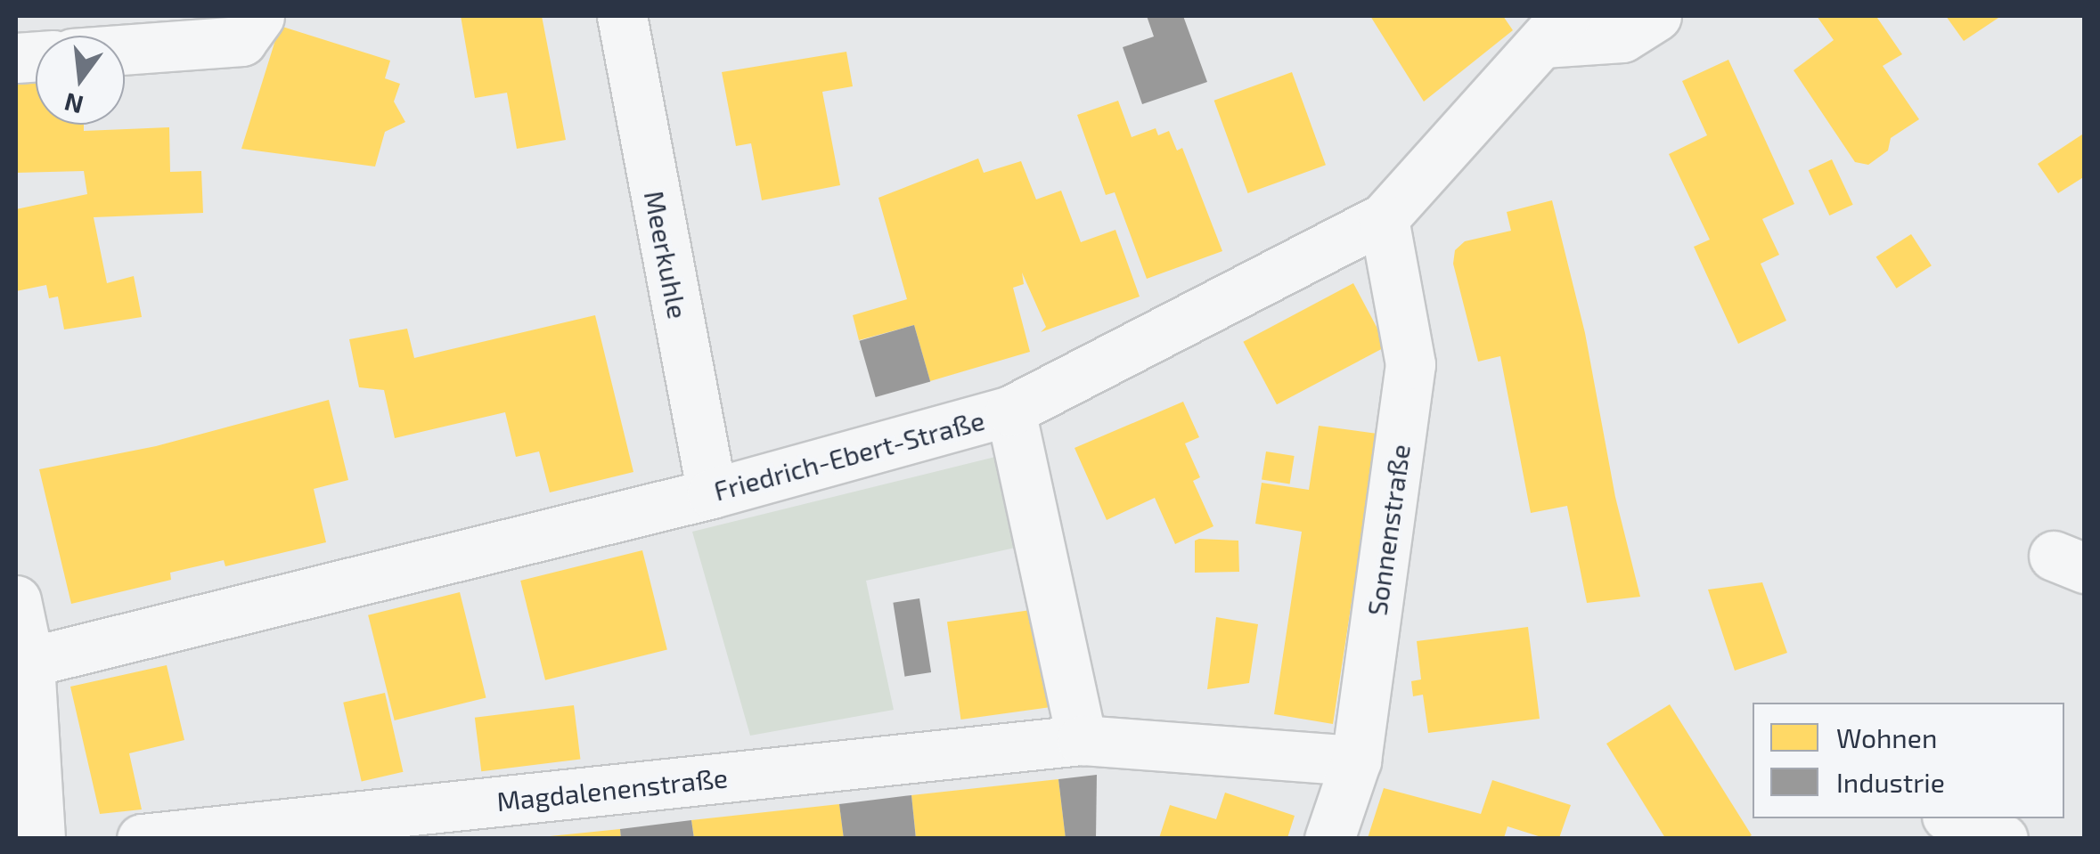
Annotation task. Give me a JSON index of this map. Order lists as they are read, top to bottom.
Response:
{
  "streets": {
    "street": [
      "Meerkuhle",
      "Friedrich-Ebert-Straße",
      "Sonnenstraße",
      "Magdalenenstraße"
    ]
  },
  "crossings": [
    ["Meerkuhle", "Friedrich-Ebert-Straße"],
    ["Friedrich-Ebert-Straße", "Sonnenstraße"],
    ["Sonnenstraße", "Magdalenenstraße"]
  ],
  "legend": ["Wohnen", "Industrie"],
  "north": "bottom"
}
